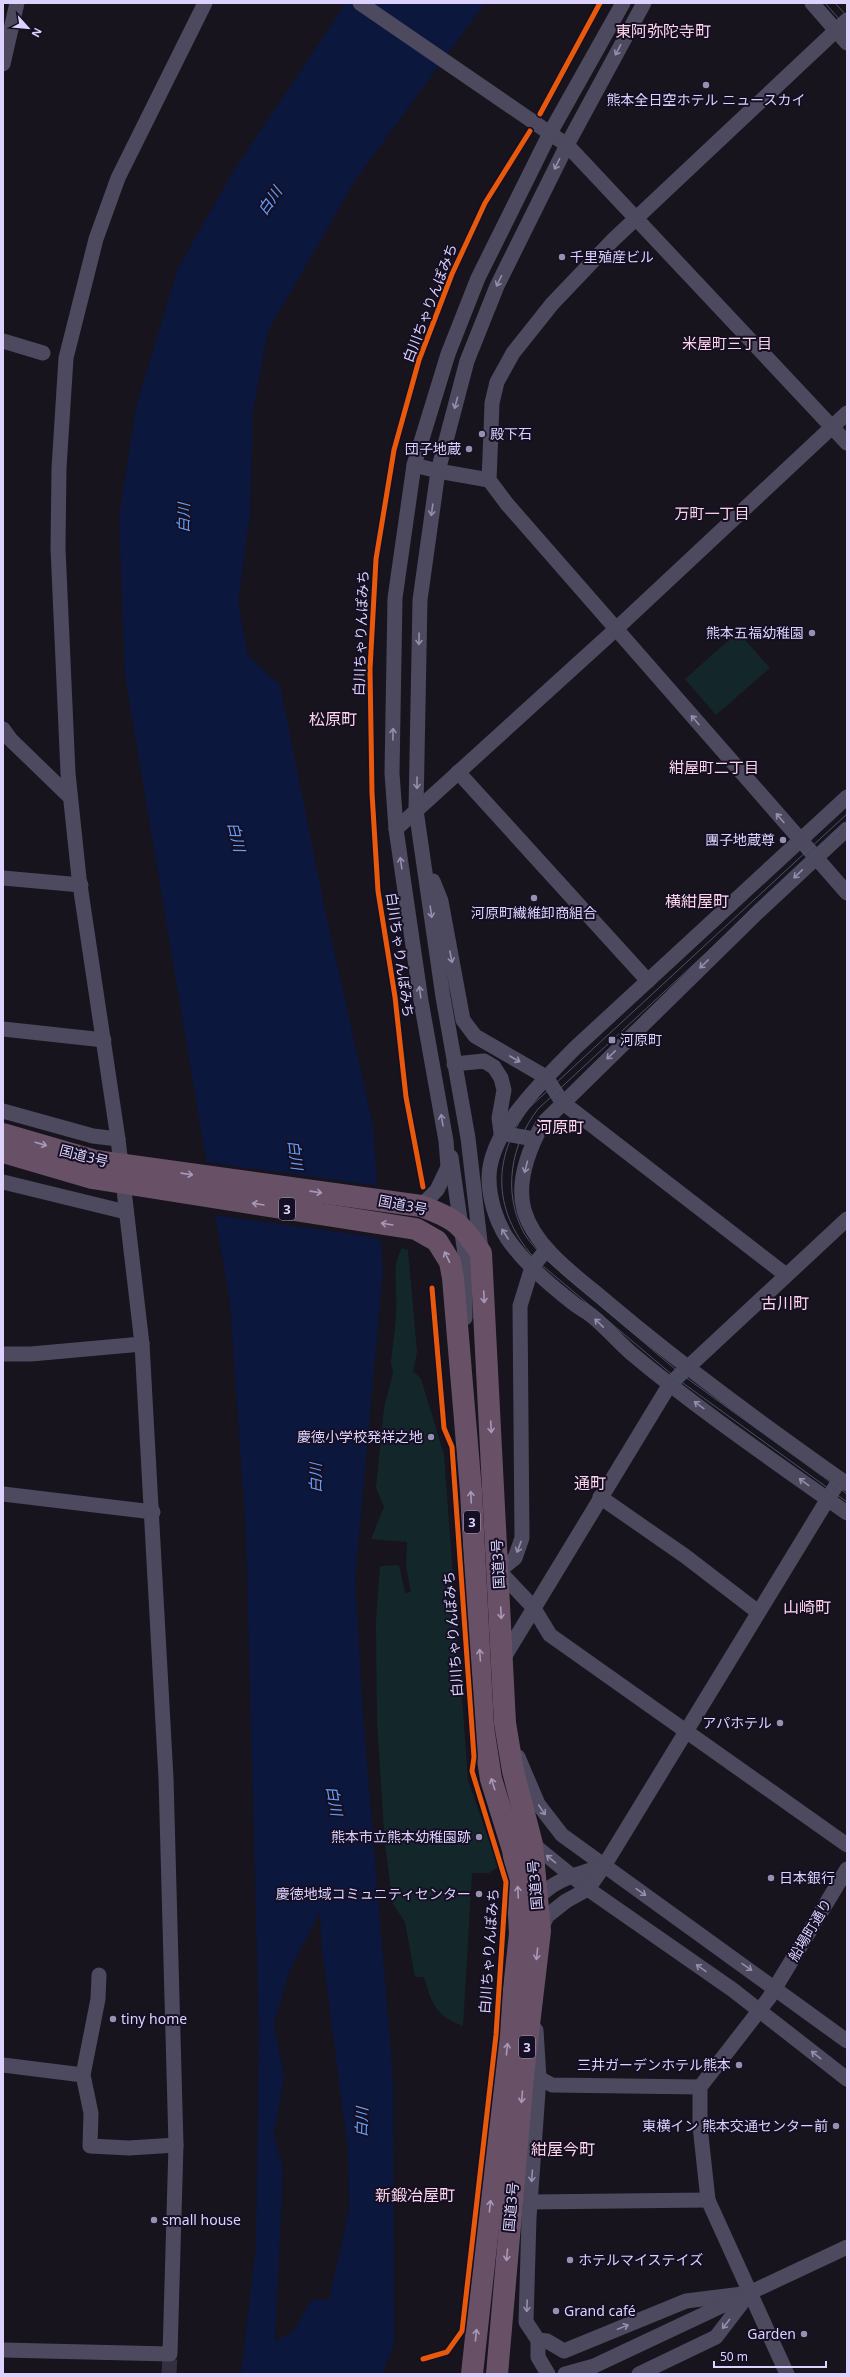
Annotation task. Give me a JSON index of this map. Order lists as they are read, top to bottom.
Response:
{
  "streets": {
    "highway": ["国道3号", "3"],
    "street": ["船場町通り"],
    "cycle path": ["白川ちゃりんぽみち"]
  },
  "districts": [
    "東阿弥陀寺町",
    "米屋町三丁目",
    "万町一丁目",
    "松原町",
    "紺屋町二丁目",
    "横紺屋町",
    "河原町",
    "古川町",
    "通町",
    "山崎町",
    "紺屋今町",
    "新鍛冶屋町"
  ],
  "water": ["白川"],
  "places": {
    "other": [
      "熊本全日空ホテル ニュースカイ",
      "千里殖産ビル",
      "殿下石",
      "団子地蔵",
      "熊本五福幼稚園",
      "團子地蔵尊",
      "河原町繊維卸商組合",
      "慶徳小学校発祥之地",
      "アパホテル",
      "熊本市立熊本幼稚園跡",
      "日本銀行",
      "慶徳地域コミュニティセンター",
      "tiny home",
      "三井ガーデンホテル熊本",
      "東横イン 熊本交通センター前",
      "small house",
      "ホテルマイステイズ",
      "Grand café",
      "Garden"
    ],
    "transit": ["河原町"]
  },
  "scale_bar": "50 m",
  "north": "bottom right"
}
